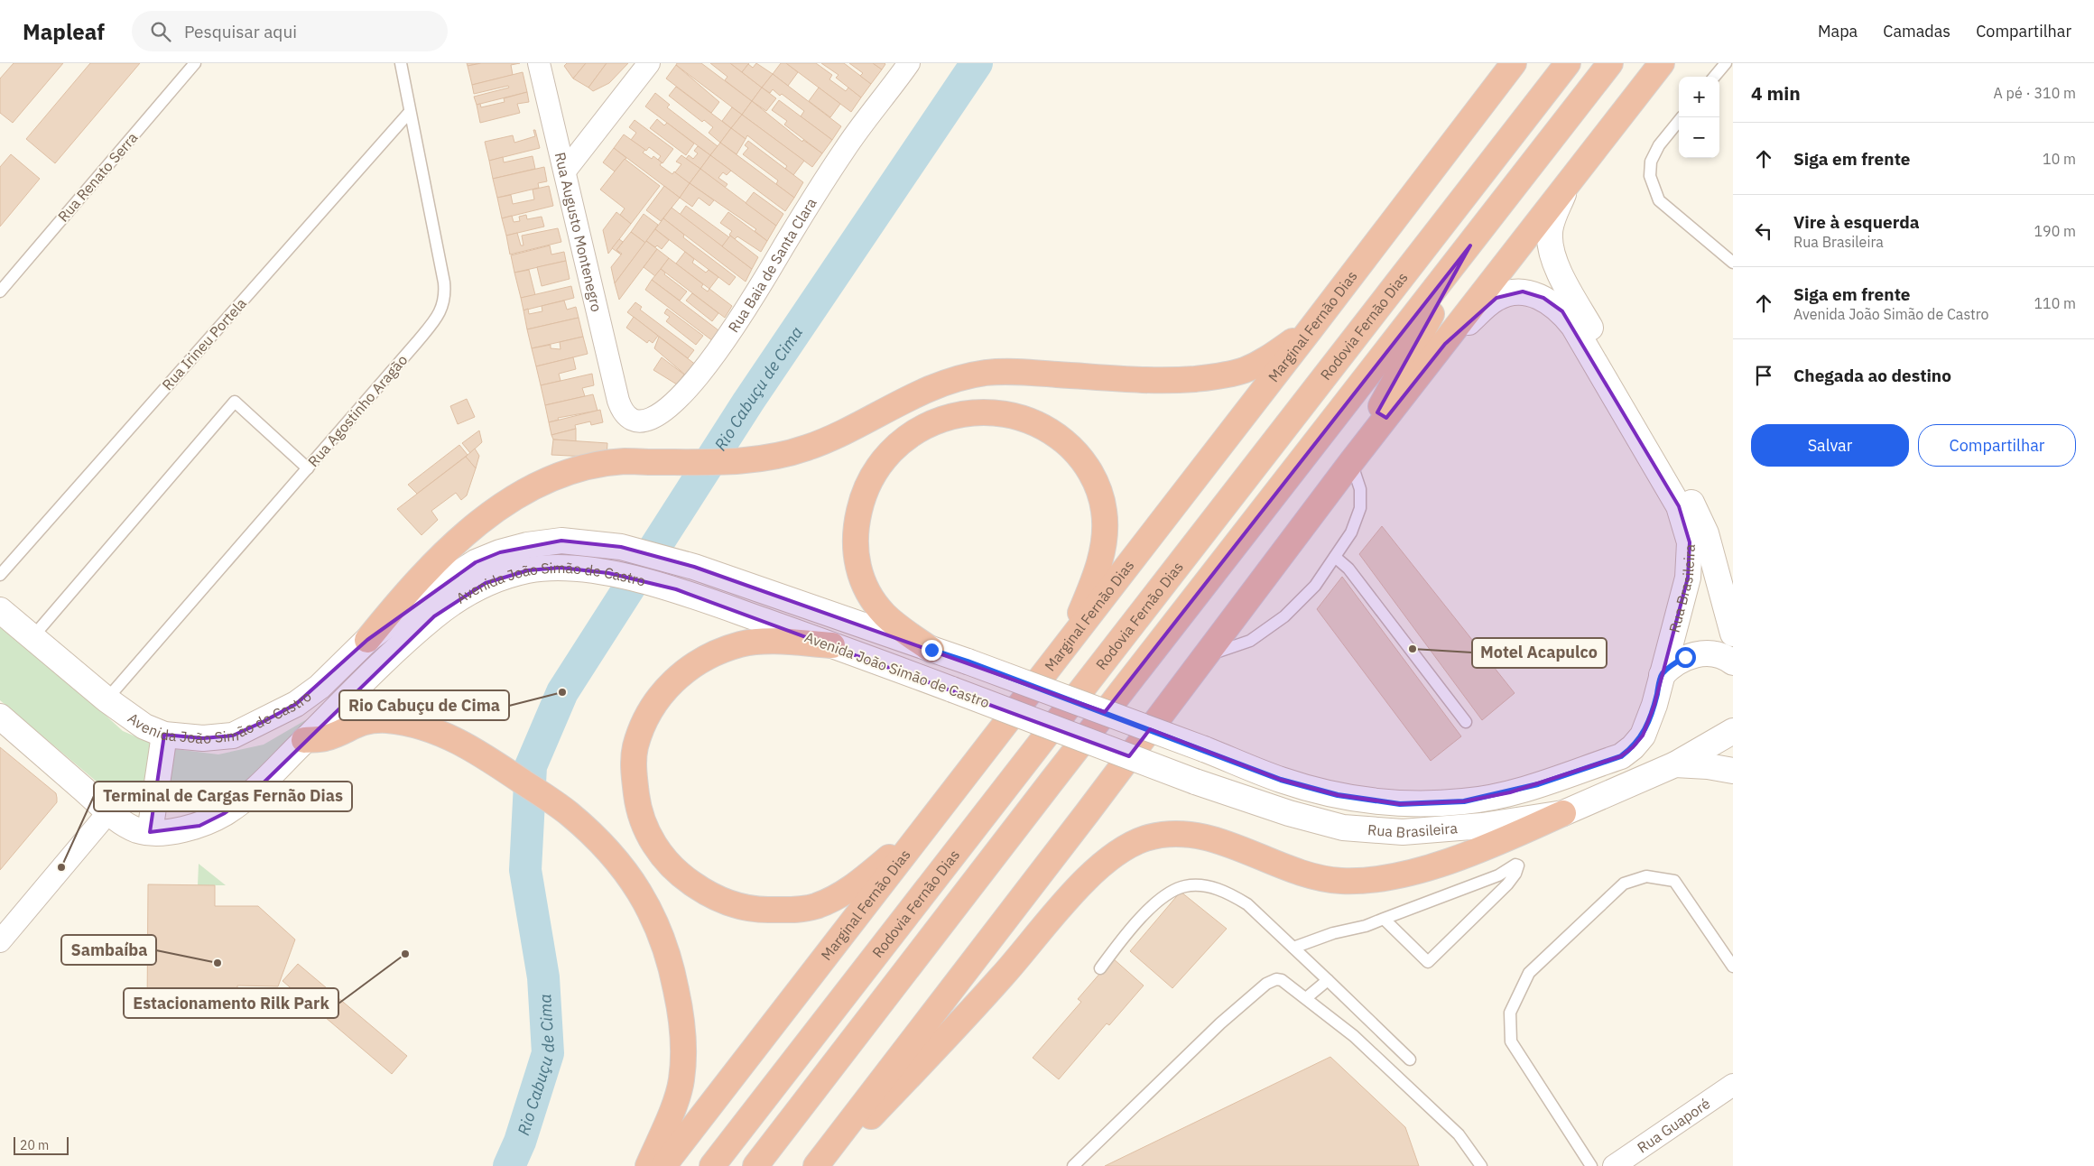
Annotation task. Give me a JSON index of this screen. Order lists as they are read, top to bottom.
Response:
{
  "streets": {
    "highway": ["Rodovia Fernão Dias", "Marginal Fernão Dias"],
    "main road": ["Rua Brasileira", "Avenida João Simão de Castro"],
    "street": ["Rua Augusto Montenegro", "Rua Baia de Santa Clara", "Rua Guaporé"],
    "lane": ["Rua Renato Serra", "Rua Irineu Portela", "Rua Agostinho Aragão"]
  },
  "crossings": [
    ["Rua Augusto Montenegro", "Rua Baia de Santa Clara"],
    ["Rua Irineu Portela", "Rua Agostinho Aragão"],
    ["Rua Agostinho Aragão", "Avenida João Simão de Castro"],
    ["Rua Brasileira", "Avenida João Simão de Castro"]
  ],
  "water": ["Rio Cabuçu de Cima"],
  "places": [
    "Motel Acapulco",
    "Rio Cabuçu de Cima",
    "Terminal de Cargas Fernão Dias",
    "Estacionamento Rilk Park",
    "Sambaíba"
  ],
  "scale_bar": "20 m",
  "page": {
    "header": "Mapleaf",
    "search": "Pesquisar aqui",
    "nav": ["Mapa", "Camadas", "Compartilhar"],
    "heading": ["4 min", "A pé · 310 m"],
    "map_buttons": ["+", "−"],
    "list": [
      ["Siga em frente", "10 m"],
      ["Vire à esquerda", "Rua Brasileira", "190 m"],
      ["Siga em frente", "Avenida João Simão de Castro", "110 m"],
      "Chegada ao destino"
    ],
    "buttons": ["Salvar", "Compartilhar"],
    "scale": "20 m"
  }
}
